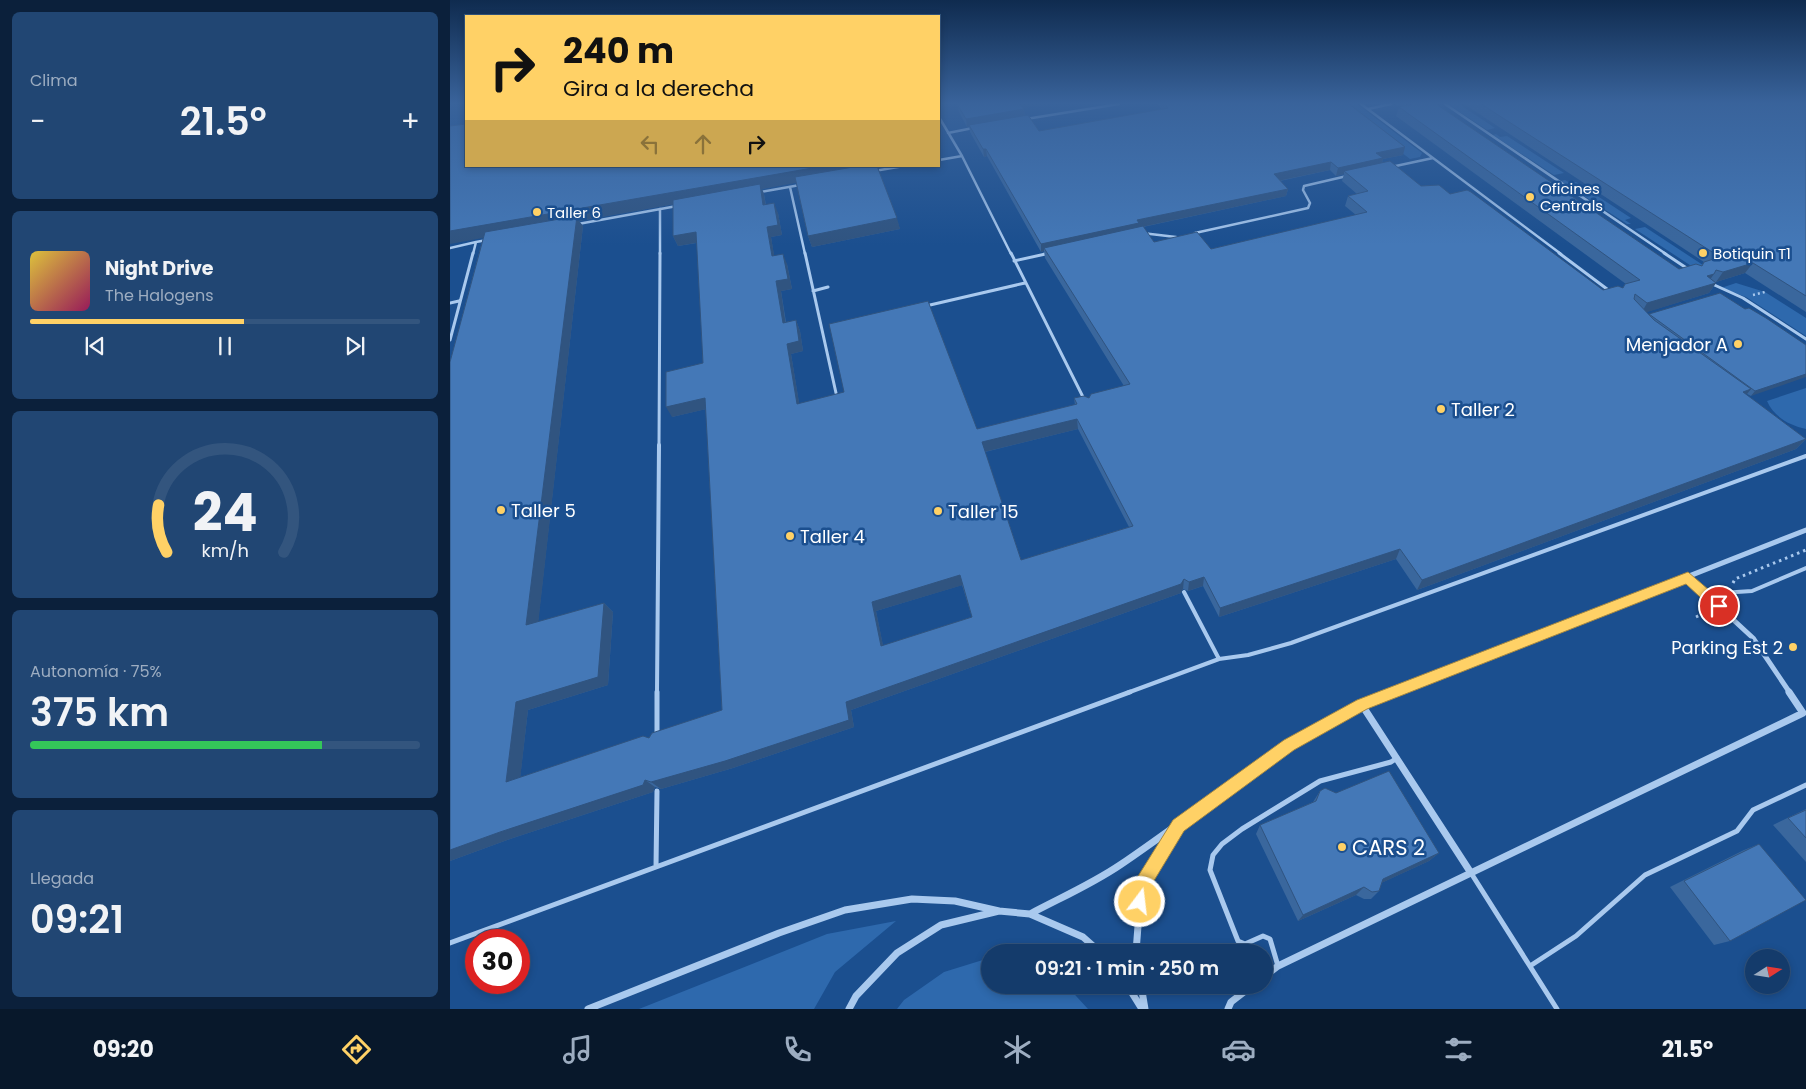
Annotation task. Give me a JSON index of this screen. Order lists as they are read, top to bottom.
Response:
{
  "places": [
    "Oficines Centrals",
    "Taller 6",
    "Botiquin T1",
    "Menjador A",
    "Taller 2",
    "Taller 5",
    "Taller 15",
    "Taller 4",
    "Parking Est 2",
    "CARS 2"
  ],
  "north": "right",
  "page": {
    "tile": [
      "Clima",
      ["Autonomía · 75%", "375 km"],
      ["Llegada", "09:21"]
    ],
    "turn": ["240 m", "Gira a la derecha"],
    "heat": ["−", "21.5°", "+"],
    "song": ["Night Drive", "The Halogens"],
    "limit": "30",
    "trip": "09:21 · 1 min · 250 m",
    "tabs": ["09:20", "21.5°"],
    "gauge": ["24", "km/h"]
  }
}
